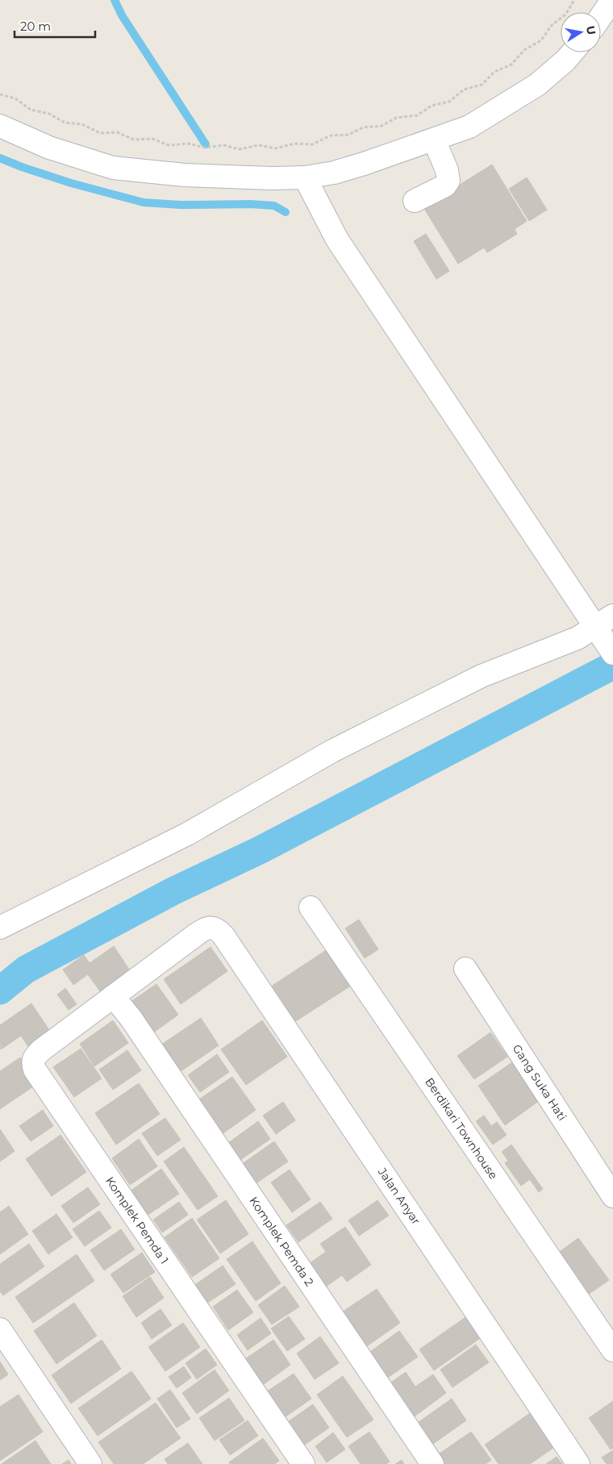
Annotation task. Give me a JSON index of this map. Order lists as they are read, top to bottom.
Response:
{
  "streets": {
    "street": [
      "Gang Suka Hati",
      "Berdikari Townhouse",
      "Jalan Anyar",
      "Komplek Pemda 1",
      "Komplek Pemda 2"
    ]
  },
  "crossings": [
    ["Jalan Anyar", "Komplek Pemda 1"],
    ["Jalan Anyar", "Komplek Pemda 2"],
    ["Komplek Pemda 1", "Komplek Pemda 2"]
  ],
  "scale_bar": "20 m",
  "north": "right"
}
